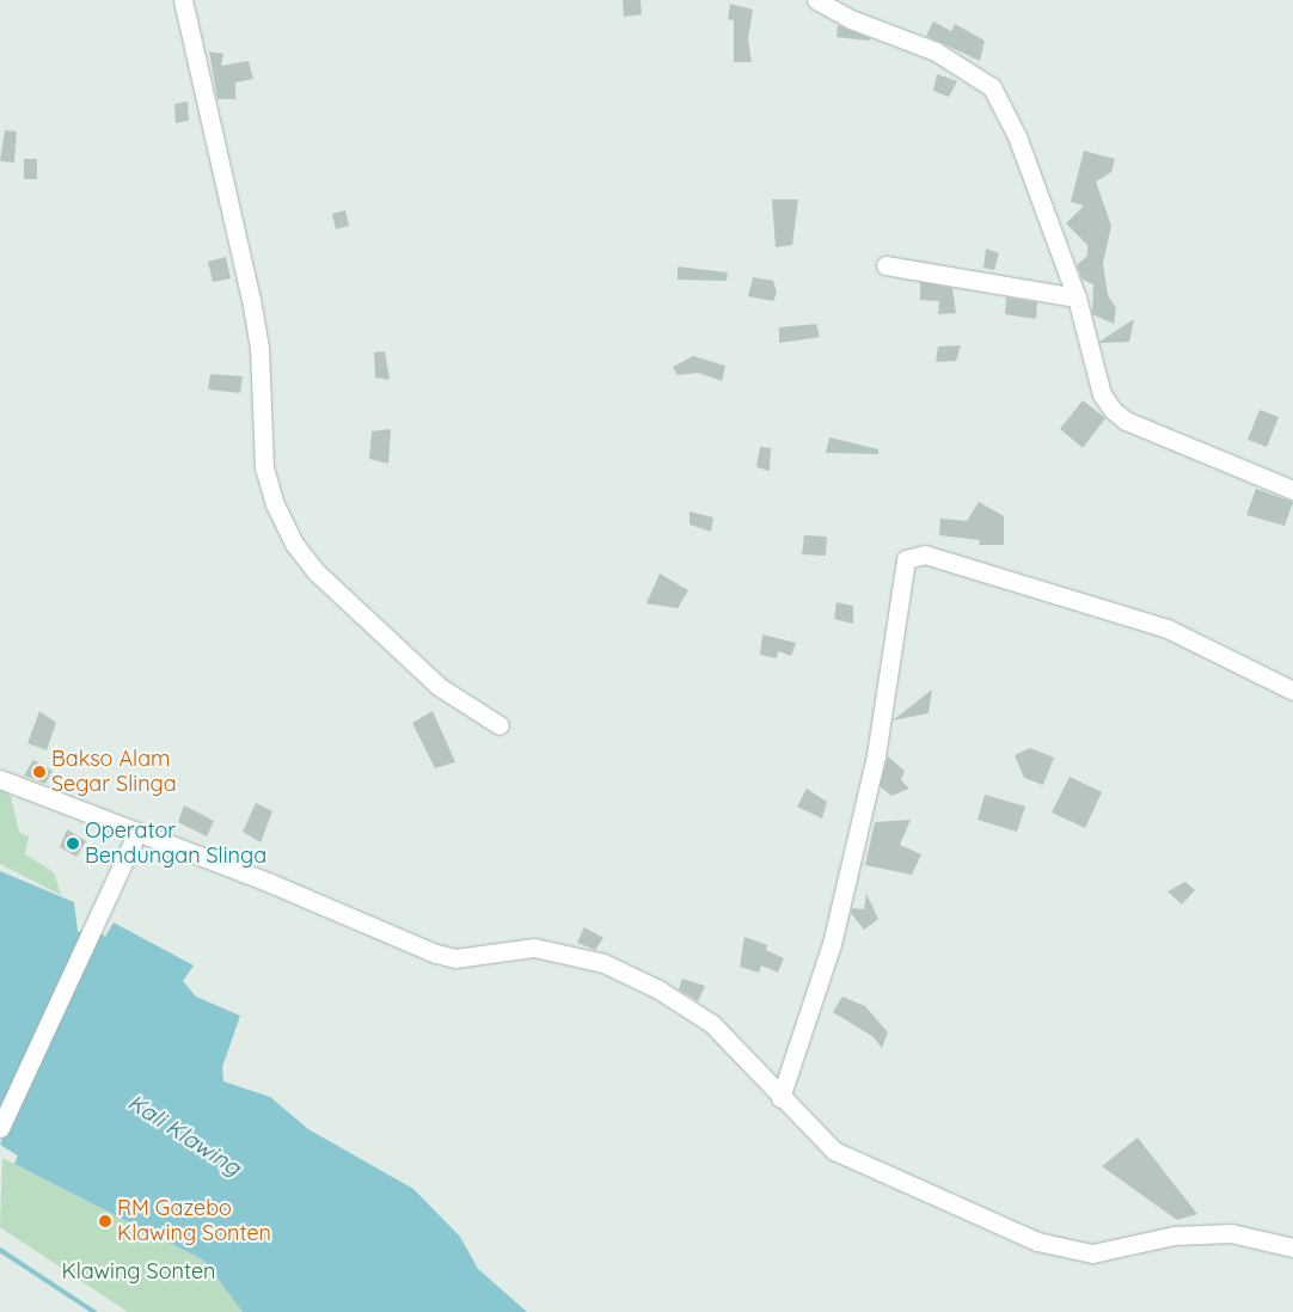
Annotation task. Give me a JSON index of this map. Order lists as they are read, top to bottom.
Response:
{
  "water": ["Kali Klawing"],
  "parks": ["Klawing Sonten"],
  "places": ["Bakso Alam Segar Slinga", "Operator Bendungan Slinga", "RM Gazebo Klawing Sonten"]
}
